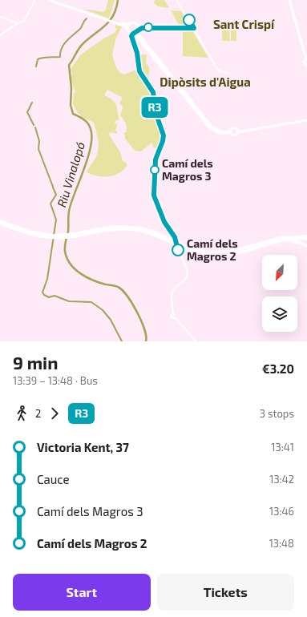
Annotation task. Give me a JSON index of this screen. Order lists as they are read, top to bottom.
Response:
{
  "districts": ["Sant Crispí", "Dipòsits d'Aigua"],
  "water": ["Riu Vinalopó"],
  "places": ["Camí dels Magros 3", "Camí dels Magros 2"],
  "lines": ["bus line R3"],
  "north": "bottom left",
  "page": {
    "on_map": "R3",
    "heading": ["9 min", "13:39 – 13:48 · Bus", "€3.20"],
    "legs": ["2", "R3", "3 stops"],
    "list": [
      {
        "name": "Victoria Kent, 37",
        "value": "13:41"
      },
      {
        "name": "Cauce",
        "value": "13:42"
      },
      {
        "name": "Camí dels Magros 3",
        "value": "13:46"
      },
      {
        "name": "Camí dels Magros 2",
        "value": "13:48"
      }
    ],
    "buttons": ["Start", "Tickets"]
  }
}
